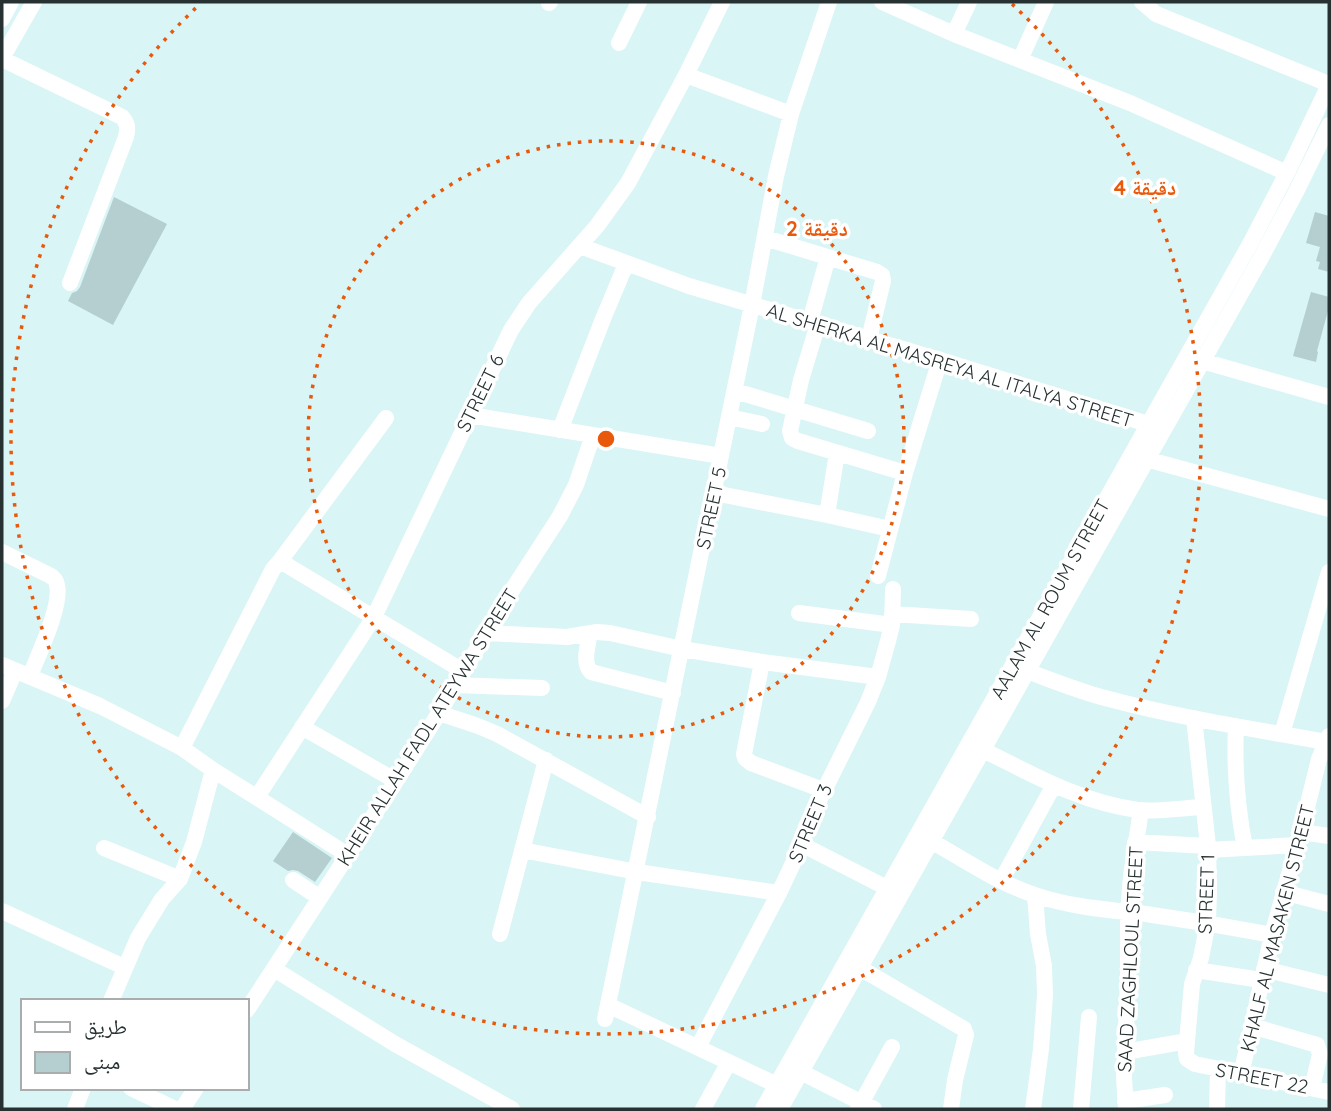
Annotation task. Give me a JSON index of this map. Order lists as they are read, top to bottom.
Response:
{
  "streets": {
    "street": [
      "AL SHERKA AL MASREYA AL ITALYA STREET",
      "STREET 6",
      "STREET 5",
      "AALAM AL ROUM STREET",
      "KHEIR ALLAH FADL ATEYWA STREET",
      "STREET 3",
      "STREET 1",
      "KHALF AL MASAKEN STREET",
      "SAAD ZAGHLOUL STREET",
      "STREET 22"
    ]
  },
  "crossings": [
    ["AL SHERKA AL MASREYA AL ITALYA STREET", "STREET 6"],
    ["AL SHERKA AL MASREYA AL ITALYA STREET", "STREET 5"],
    ["AL SHERKA AL MASREYA AL ITALYA STREET", "AALAM AL ROUM STREET"],
    ["STREET 5", "STREET 3"],
    ["STREET 1", "STREET 22"],
    ["KHALF AL MASAKEN STREET", "STREET 22"]
  ],
  "legend": ["طريق", "مبنى"],
  "rings": ["4 دقيقة", "2 دقيقة"]
}
